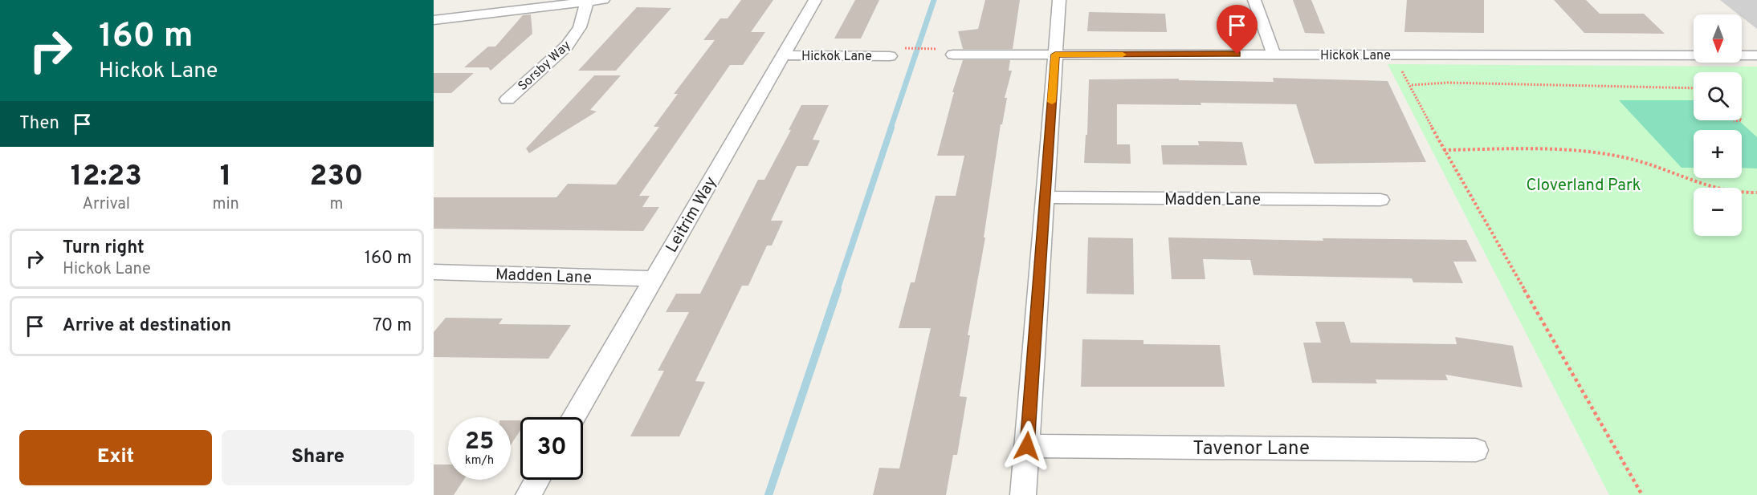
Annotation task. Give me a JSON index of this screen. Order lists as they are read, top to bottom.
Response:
{
  "streets": {
    "street": [
      "Hickok Lane",
      "Sorsby Way",
      "Madden Lane",
      "Leitrim Way",
      "Tavenor Lane"
    ]
  },
  "crossings": [
    ["Hickok Lane", "Leitrim Way"],
    ["Madden Lane", "Leitrim Way"]
  ],
  "parks": ["Cloverland Park"],
  "north": "bottom",
  "page": {
    "turn": ["160 m", "Hickok Lane"],
    "map_buttons": ["+", "−"],
    "then": "Then",
    "eta": [
      "12:23",
      "Arrival",
      "1",
      "min",
      "230",
      "m"
    ],
    "list": [
      {
        "name": "Turn right",
        "note": "Hickok Lane",
        "value": "160 m"
      },
      {
        "name": "Arrive at destination",
        "value": "70 m"
      }
    ],
    "speed": "25 km/h",
    "limit": "30",
    "buttons": ["Exit", "Share"]
  }
}
